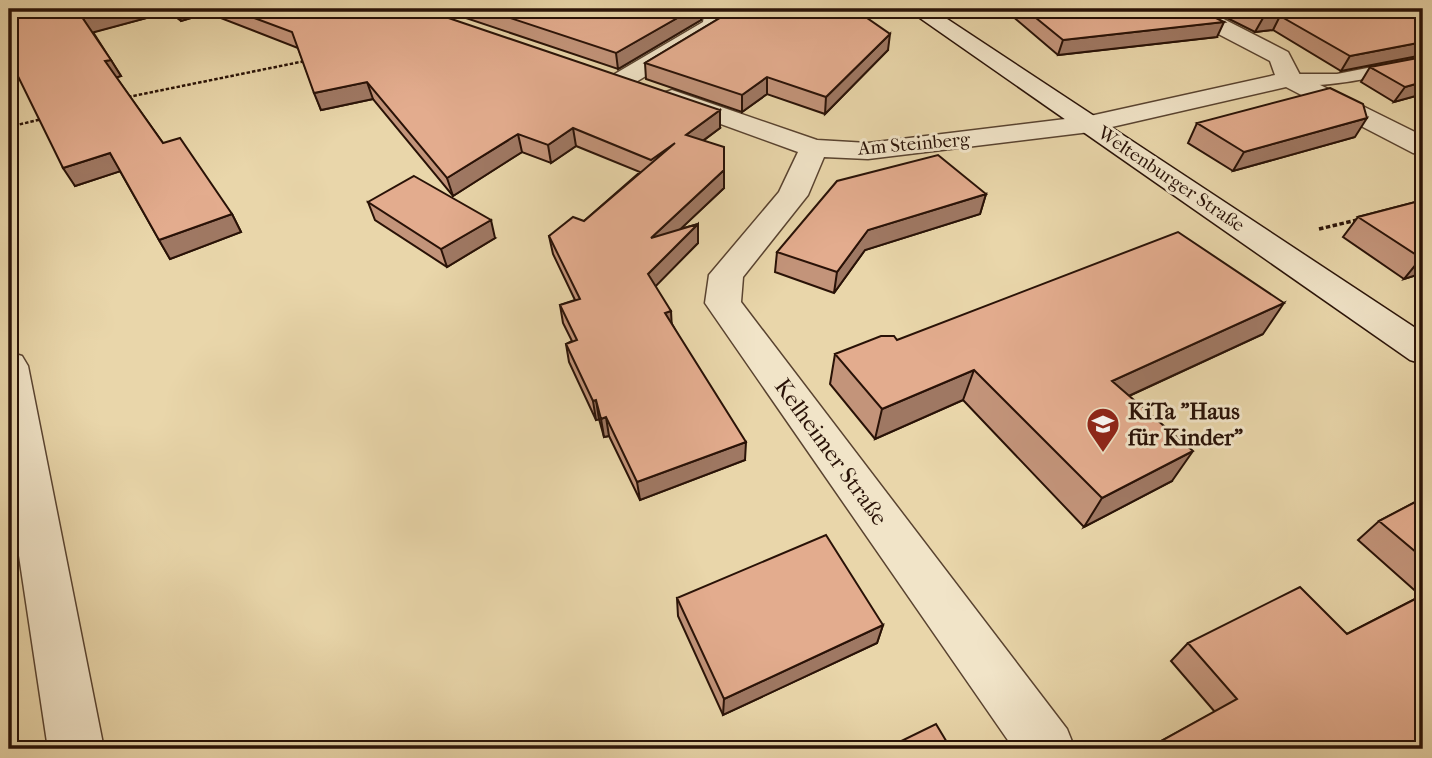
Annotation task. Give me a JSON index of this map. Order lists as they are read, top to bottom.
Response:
{
  "streets": {
    "street": ["Am Steinberg", "Weltenburger Straße", "Kelheimer Straße"]
  },
  "crossings": [
    ["Am Steinberg", "Weltenburger Straße"],
    ["Am Steinberg", "Kelheimer Straße"]
  ],
  "places": {
    "school or university": ["KiTa \"Haus für Kinder\""]
  }
}
